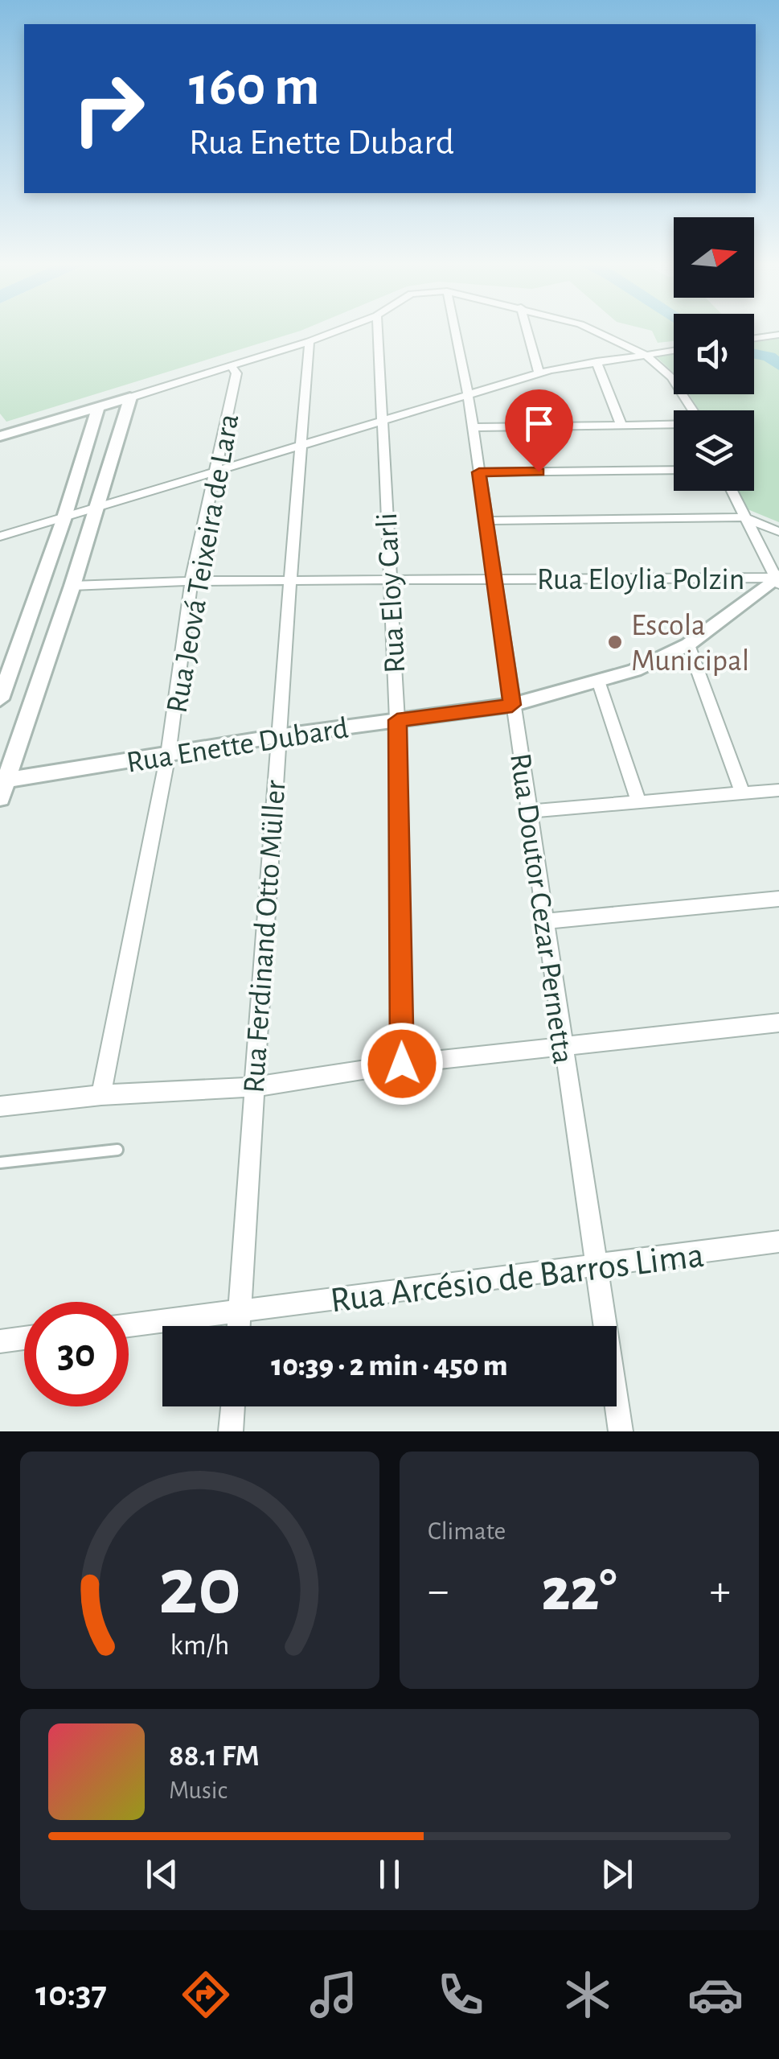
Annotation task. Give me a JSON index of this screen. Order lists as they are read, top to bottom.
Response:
{
  "streets": {
    "street": [
      "Rua Jeová Teixeira de Lara",
      "Rua Eloylia Polzin",
      "Rua Eloy Carli",
      "Rua Enette Dubard",
      "Rua Doutor Cezar Pernetta",
      "Rua Ferdinand Otto Müller",
      "Rua Arcésio de Barros Lima"
    ]
  },
  "crossings": [
    ["Rua Jeová Teixeira de Lara", "Rua Eloylia Polzin"],
    ["Rua Jeová Teixeira de Lara", "Rua Enette Dubard"],
    ["Rua Eloylia Polzin", "Rua Eloy Carli"],
    ["Rua Eloylia Polzin", "Rua Enette Dubard"],
    ["Rua Eloylia Polzin", "Rua Doutor Cezar Pernetta"],
    ["Rua Eloylia Polzin", "Rua Ferdinand Otto Müller"],
    ["Rua Eloy Carli", "Rua Enette Dubard"],
    ["Rua Enette Dubard", "Rua Doutor Cezar Pernetta"],
    ["Rua Enette Dubard", "Rua Ferdinand Otto Müller"],
    ["Rua Doutor Cezar Pernetta", "Rua Arcésio de Barros Lima"],
    ["Rua Ferdinand Otto Müller", "Rua Arcésio de Barros Lima"]
  ],
  "places": ["Escola Municipal"],
  "north": "right",
  "page": {
    "turn": ["160 m", "Rua Enette Dubard"],
    "limit": "30",
    "trip": "10:39 · 2 min · 450 m",
    "tile": "Climate",
    "heat": ["−", "22°", "+"],
    "song": ["88.1 FM", "Music"],
    "tabs": "10:37",
    "gauge": ["20", "km/h"]
  }
}
